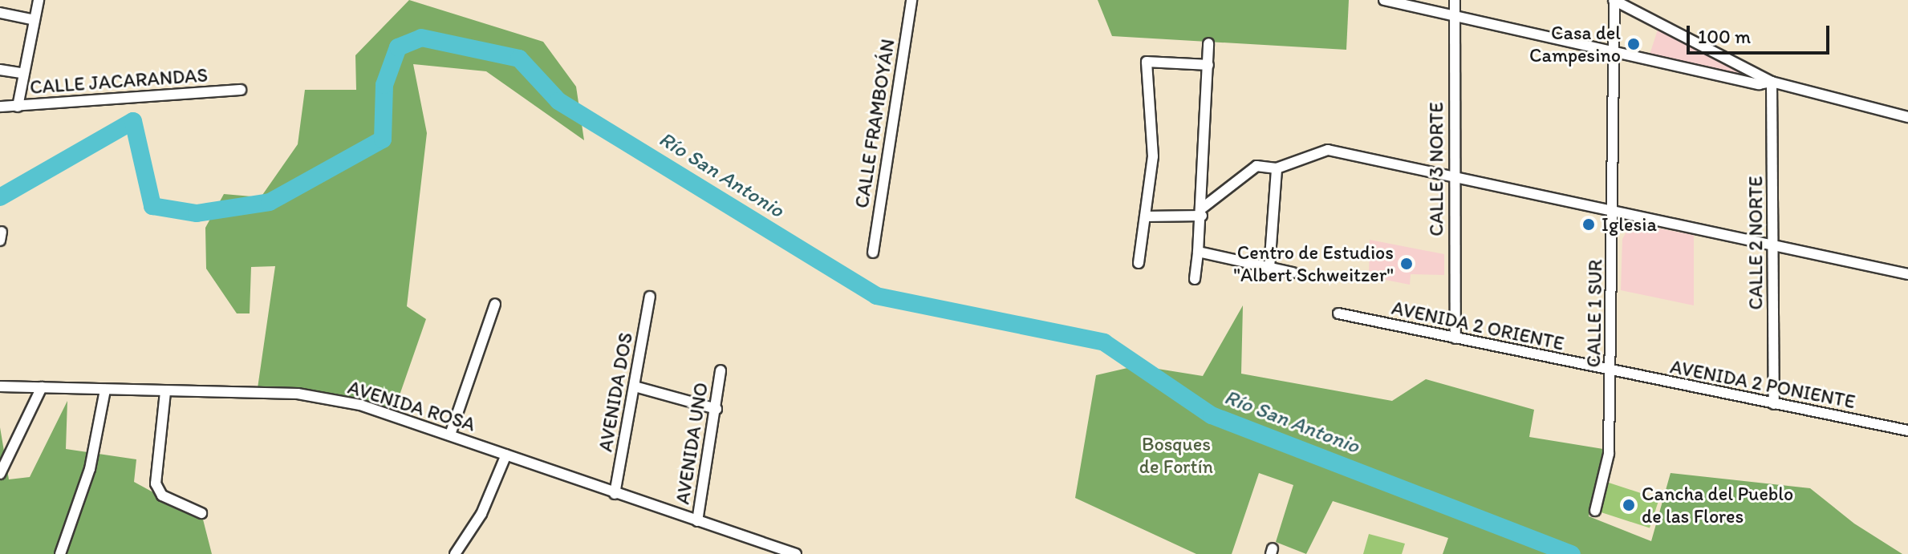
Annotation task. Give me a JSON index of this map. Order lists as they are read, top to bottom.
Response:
{
  "streets": {
    "street": [
      "CALLE JACARANDAS",
      "CALLE FRAMBOYÁN",
      "CALLE 3 NORTE",
      "CALLE 2 NORTE",
      "CALLE 1 SUR",
      "AVENIDA 2 ORIENTE",
      "AVENIDA 2 PONIENTE",
      "AVENIDA DOS",
      "AVENIDA ROSA",
      "AVENIDA UNO"
    ]
  },
  "crossings": [
    ["CALLE 3 NORTE", "AVENIDA 2 ORIENTE"],
    ["CALLE 2 NORTE", "AVENIDA 2 PONIENTE"],
    ["CALLE 1 SUR", "AVENIDA 2 ORIENTE"],
    ["CALLE 1 SUR", "AVENIDA 2 PONIENTE"],
    ["AVENIDA 2 ORIENTE", "AVENIDA 2 PONIENTE"],
    ["AVENIDA DOS", "AVENIDA ROSA"],
    ["AVENIDA ROSA", "AVENIDA UNO"]
  ],
  "water": ["Río San Antonio"],
  "parks": ["Bosques de Fortín"],
  "places": [
    "Casa del Campesino",
    "Iglesia",
    "Centro de Estudios \"Albert Schweitzer\"",
    "Cancha del Pueblo de las Flores"
  ],
  "scale_bar": "100 m"
}
